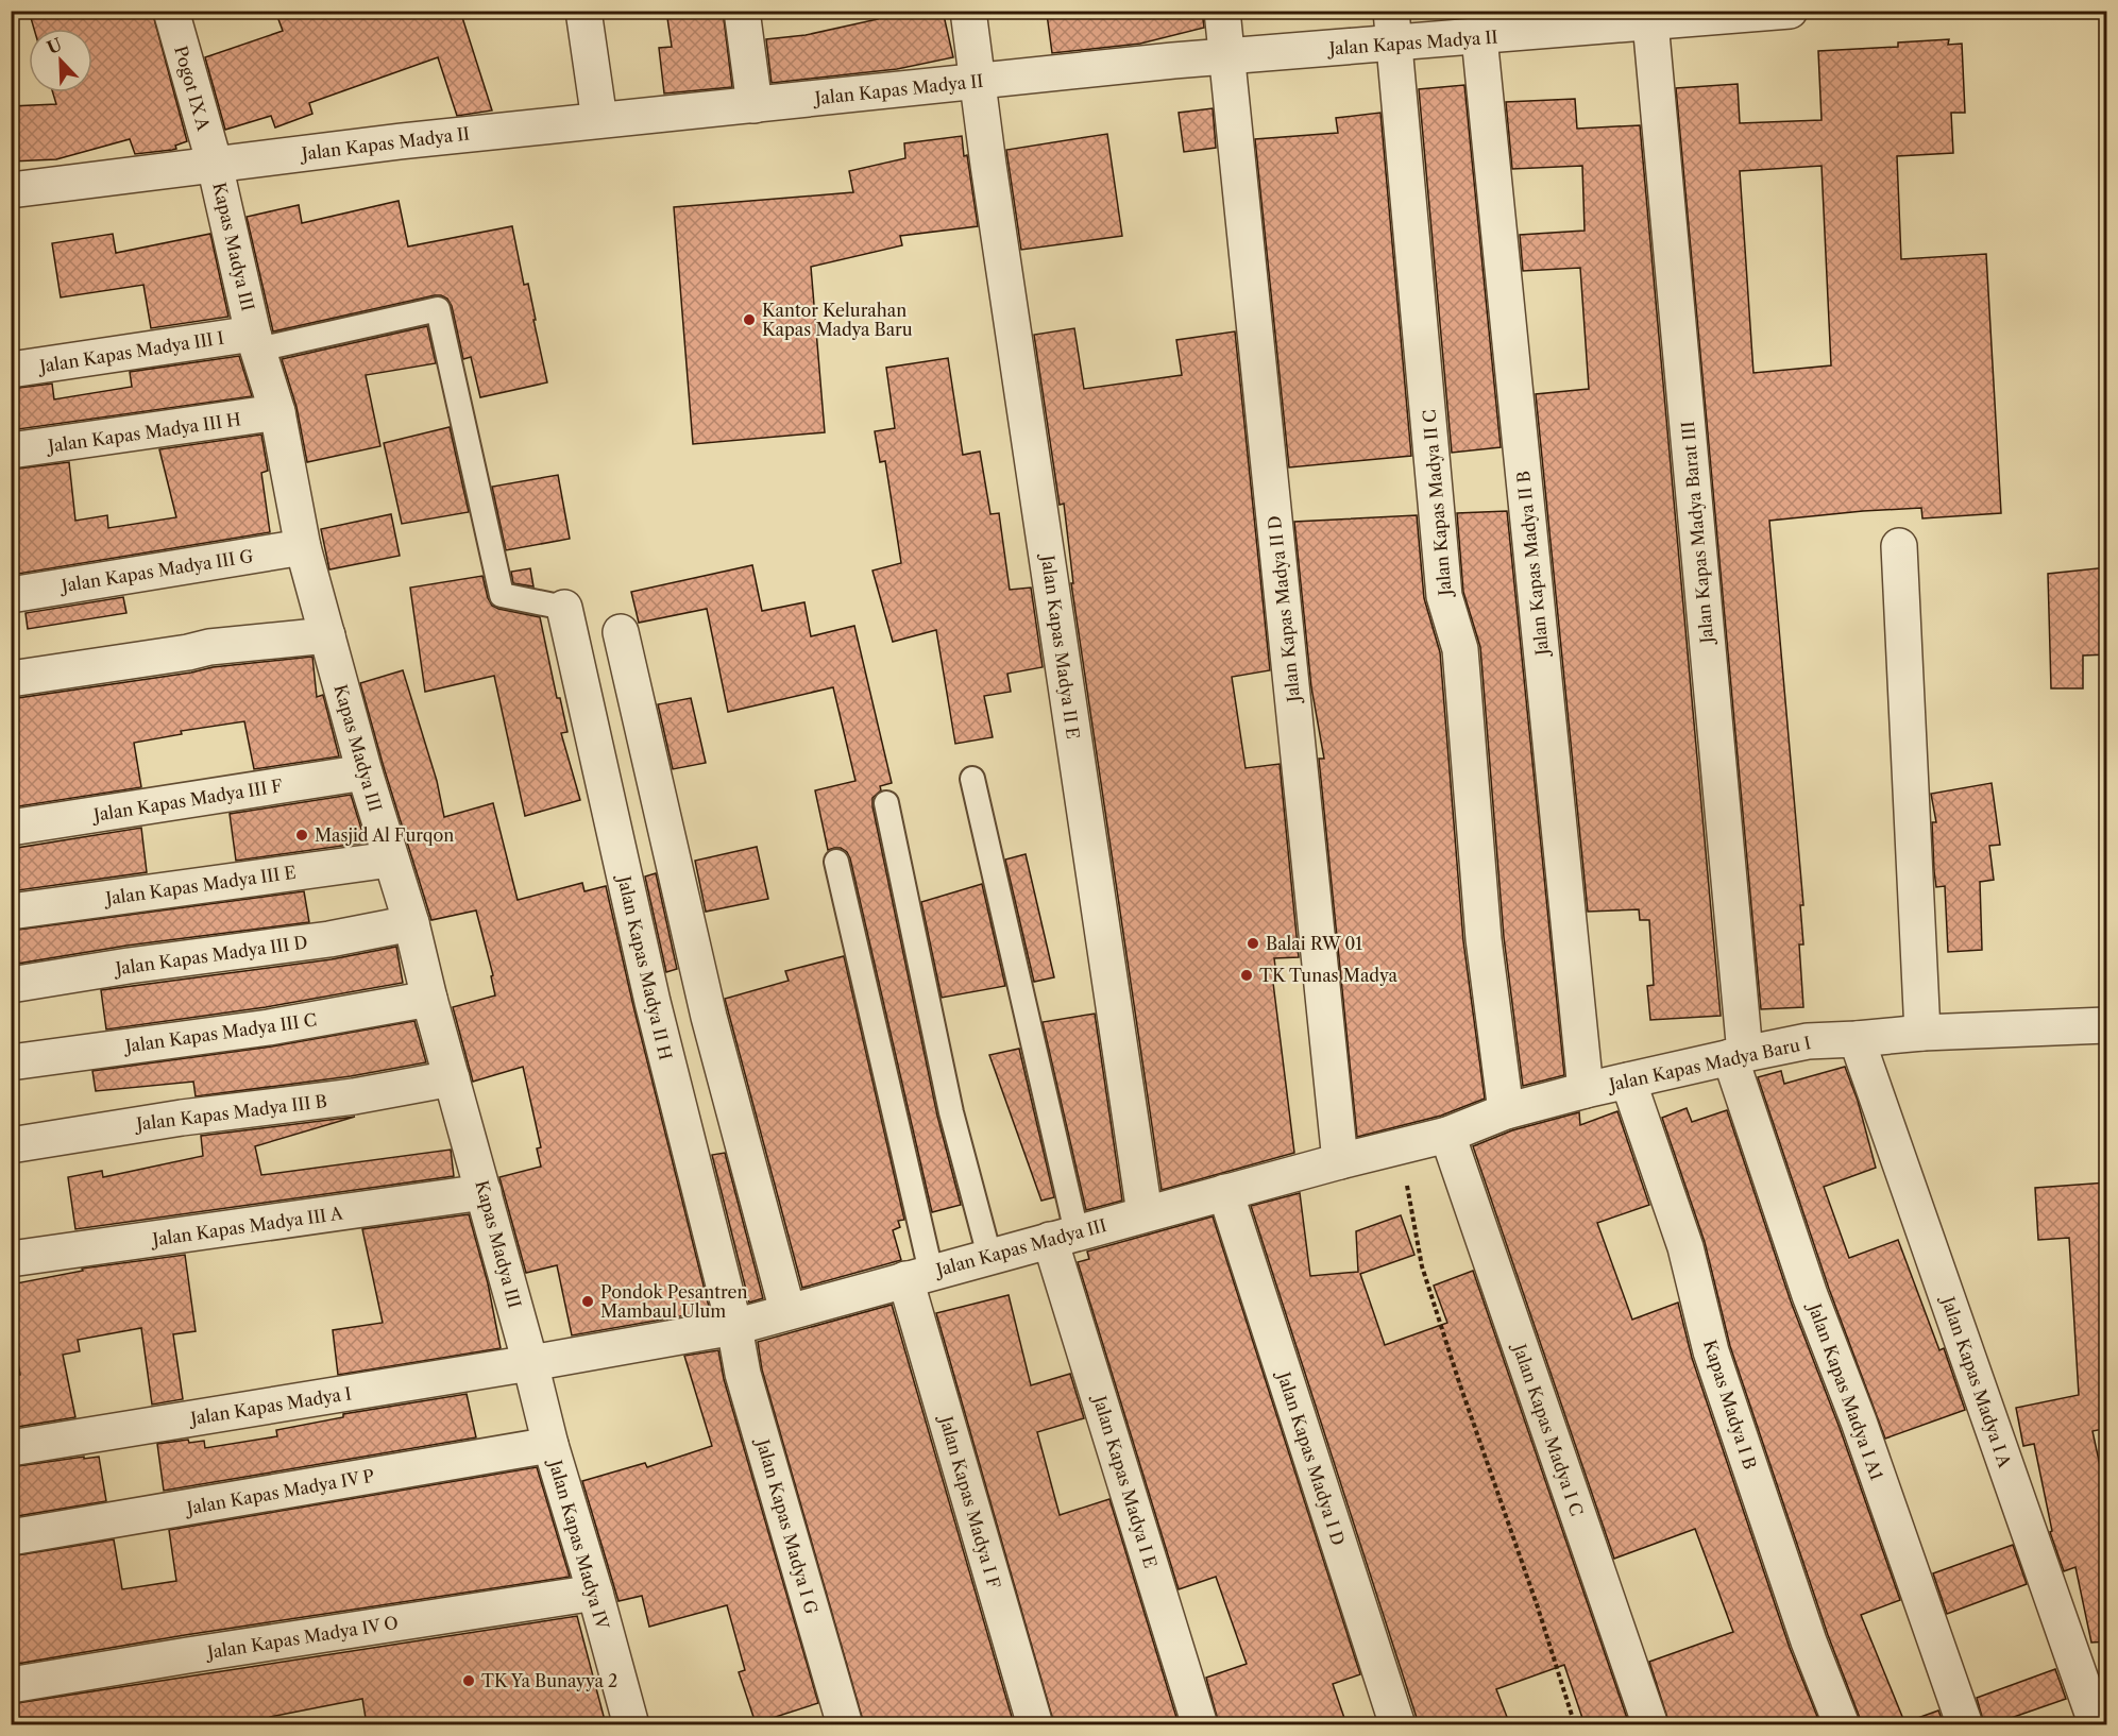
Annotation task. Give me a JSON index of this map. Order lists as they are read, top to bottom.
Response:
{
  "streets": {
    "street": [
      "Jalan Kapas Madya II",
      "Pogot IX A",
      "Kapas Madya III",
      "Jalan Kapas Madya III I",
      "Jalan Kapas Madya III H",
      "Jalan Kapas Madya II C",
      "Jalan Kapas Madya Barat III",
      "Jalan Kapas Madya II B",
      "Jalan Kapas Madya III G",
      "Jalan Kapas Madya II D",
      "Jalan Kapas Madya II E",
      "Jalan Kapas Madya III F",
      "Jalan Kapas Madya III E",
      "Jalan Kapas Madya III D",
      "Jalan Kapas Madya II H",
      "Jalan Kapas Madya III C",
      "Jalan Kapas Madya Baru I",
      "Jalan Kapas Madya III B",
      "Jalan Kapas Madya III A",
      "Jalan Kapas Madya III",
      "Jalan Kapas Madya I A",
      "Jalan Kapas Madya I A1",
      "Kapas Madya I B",
      "Jalan Kapas Madya I",
      "Jalan Kapas Madya I C",
      "Jalan Kapas Madya I D",
      "Jalan Kapas Madya I E",
      "Jalan Kapas Madya IV P",
      "Jalan Kapas Madya I F",
      "Jalan Kapas Madya I G",
      "Jalan Kapas Madya IV",
      "Jalan Kapas Madya IV O"
    ]
  },
  "crossings": [
    ["Jalan Kapas Madya II", "Pogot IX A"],
    ["Jalan Kapas Madya II", "Kapas Madya III"],
    ["Jalan Kapas Madya II", "Jalan Kapas Madya II C"],
    ["Jalan Kapas Madya II", "Jalan Kapas Madya Barat III"],
    ["Jalan Kapas Madya II", "Jalan Kapas Madya II B"],
    ["Jalan Kapas Madya II", "Jalan Kapas Madya II D"],
    ["Jalan Kapas Madya II", "Jalan Kapas Madya II E"],
    ["Pogot IX A", "Kapas Madya III"],
    ["Kapas Madya III", "Jalan Kapas Madya III I"],
    ["Kapas Madya III", "Jalan Kapas Madya III H"],
    ["Kapas Madya III", "Jalan Kapas Madya III G"],
    ["Kapas Madya III", "Jalan Kapas Madya III F"],
    ["Kapas Madya III", "Jalan Kapas Madya III E"],
    ["Kapas Madya III", "Jalan Kapas Madya III D"],
    ["Kapas Madya III", "Jalan Kapas Madya III C"],
    ["Kapas Madya III", "Jalan Kapas Madya III B"],
    ["Kapas Madya III", "Jalan Kapas Madya III A"],
    ["Kapas Madya III", "Jalan Kapas Madya III"],
    ["Kapas Madya III", "Jalan Kapas Madya I"],
    ["Kapas Madya III", "Jalan Kapas Madya IV"],
    ["Jalan Kapas Madya II C", "Jalan Kapas Madya Baru I"],
    ["Jalan Kapas Madya II C", "Jalan Kapas Madya III"],
    ["Jalan Kapas Madya Barat III", "Jalan Kapas Madya Baru I"],
    ["Jalan Kapas Madya Barat III", "Jalan Kapas Madya I A1"],
    ["Jalan Kapas Madya II B", "Jalan Kapas Madya Baru I"],
    ["Jalan Kapas Madya II D", "Jalan Kapas Madya III"],
    ["Jalan Kapas Madya II E", "Jalan Kapas Madya III"],
    ["Jalan Kapas Madya II H", "Jalan Kapas Madya III"],
    ["Jalan Kapas Madya II H", "Jalan Kapas Madya I G"],
    ["Jalan Kapas Madya Baru I", "Jalan Kapas Madya III"],
    ["Jalan Kapas Madya Baru I", "Jalan Kapas Madya I A"],
    ["Jalan Kapas Madya Baru I", "Jalan Kapas Madya I A1"],
    ["Jalan Kapas Madya Baru I", "Kapas Madya I B"],
    ["Jalan Kapas Madya III", "Jalan Kapas Madya I"],
    ["Jalan Kapas Madya III", "Jalan Kapas Madya I C"],
    ["Jalan Kapas Madya III", "Jalan Kapas Madya I D"],
    ["Jalan Kapas Madya III", "Jalan Kapas Madya I E"],
    ["Jalan Kapas Madya III", "Jalan Kapas Madya I F"],
    ["Jalan Kapas Madya III", "Jalan Kapas Madya I G"],
    ["Jalan Kapas Madya III", "Jalan Kapas Madya IV"],
    ["Jalan Kapas Madya I", "Jalan Kapas Madya IV"],
    ["Jalan Kapas Madya IV P", "Jalan Kapas Madya IV"],
    ["Jalan Kapas Madya IV", "Jalan Kapas Madya IV O"]
  ],
  "places": [
    "Kantor Kelurahan Kapas Madya Baru",
    "Masjid Al Furqon",
    "Balai RW 01",
    "TK Tunas Madya",
    "Pondok Pesantren Mambaul Ulum",
    "TK Ya Bunayya 2"
  ],
  "north": "top left"
}
